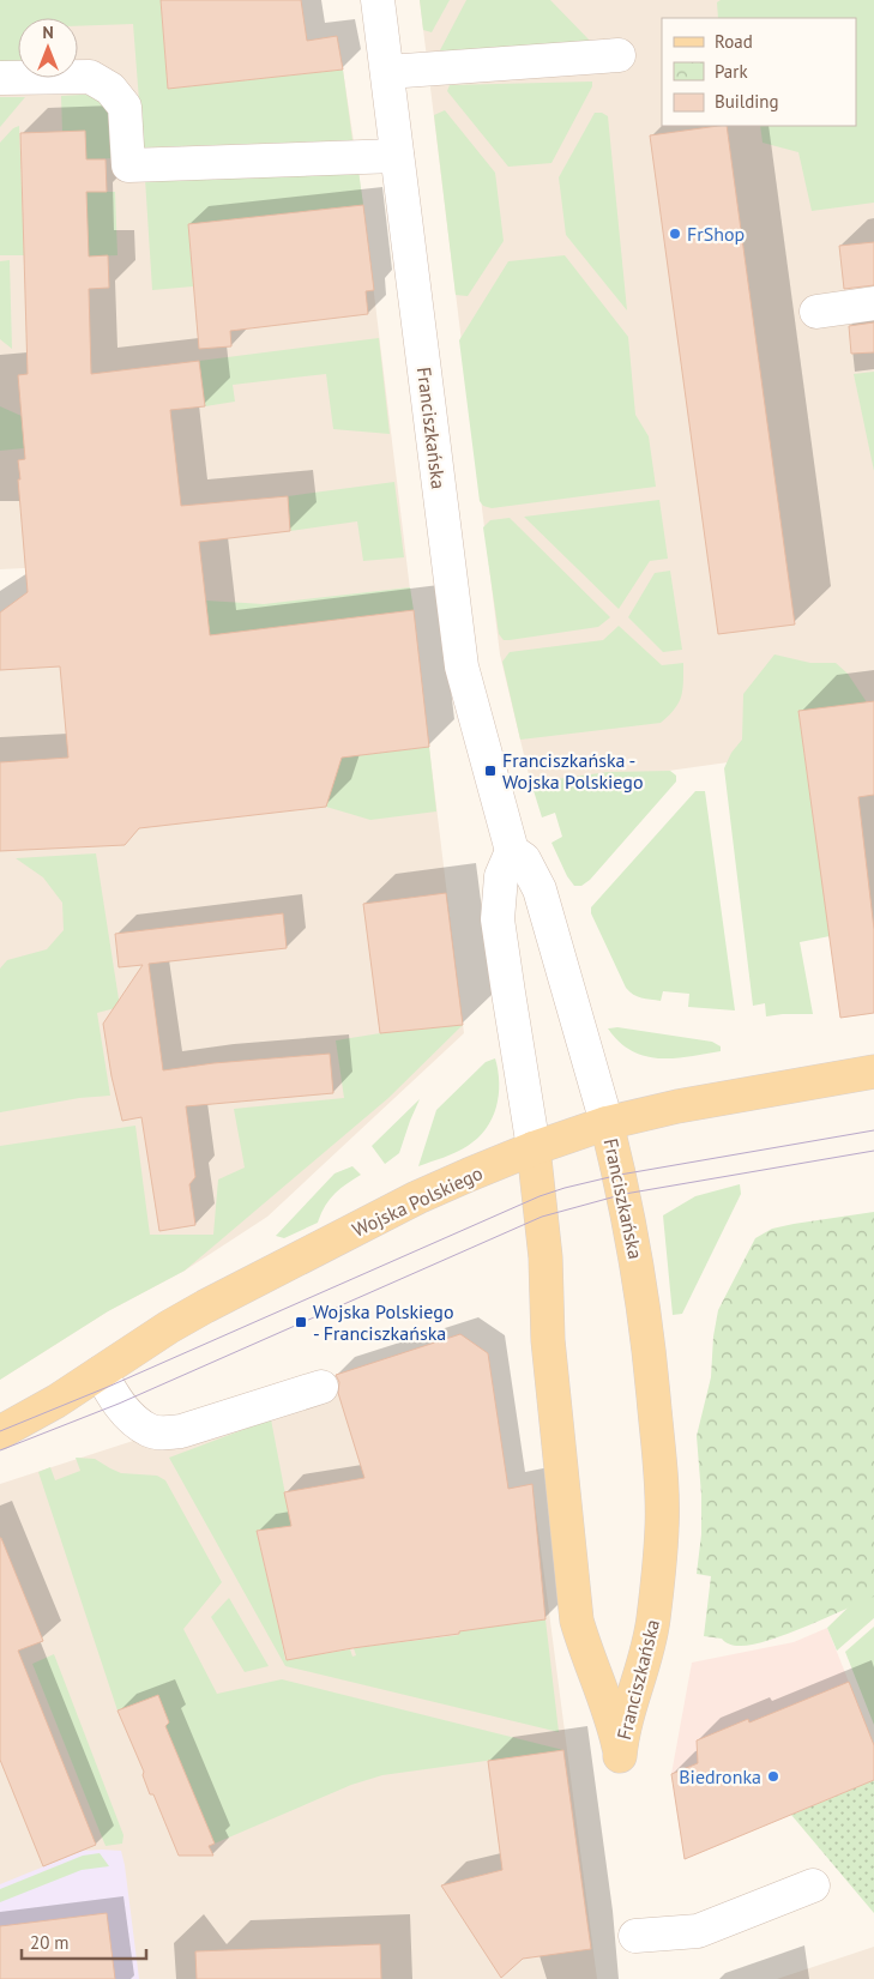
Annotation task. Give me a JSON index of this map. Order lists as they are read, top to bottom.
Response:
{
  "streets": {
    "main road": ["Franciszkańska", "Wojska Polskiego"]
  },
  "crossings": [
    ["Franciszkańska", "Wojska Polskiego"]
  ],
  "places": {
    "other": ["FrShop", "Biedronka"],
    "transit": ["Franciszkańska - Wojska Polskiego", "Wojska Polskiego - Franciszkańska"]
  },
  "legend": ["Road", "Park", "Building"],
  "scale_bar": "20 m",
  "north": "top"
}
